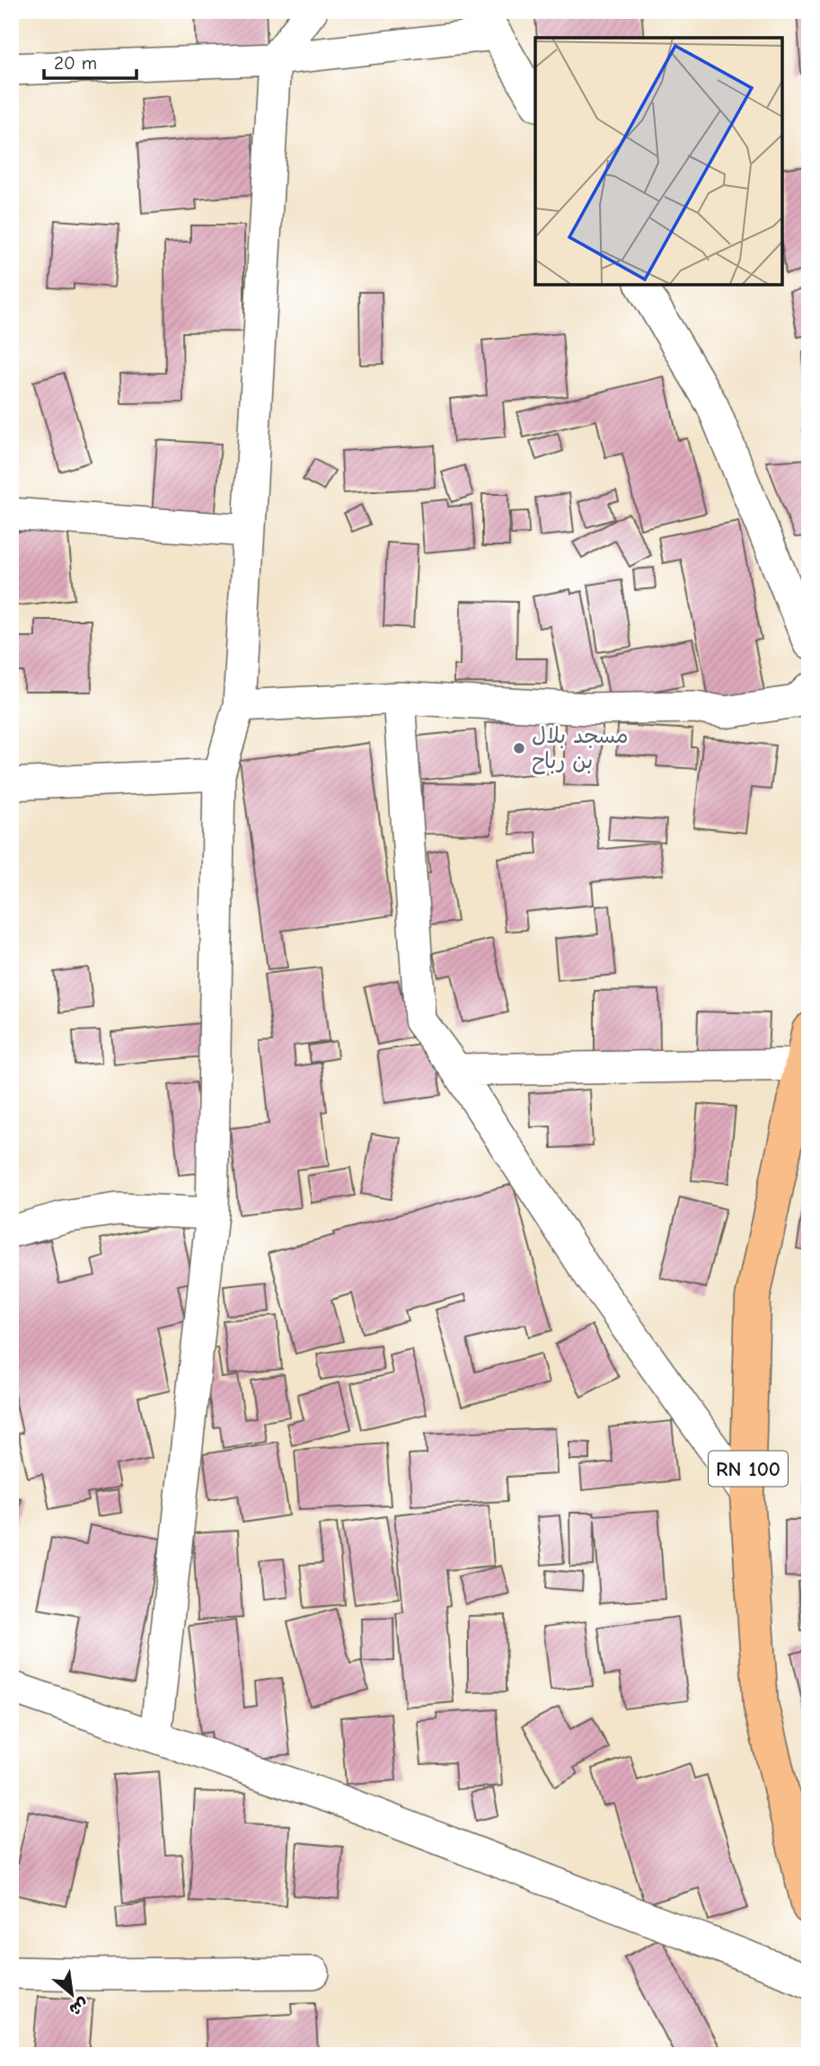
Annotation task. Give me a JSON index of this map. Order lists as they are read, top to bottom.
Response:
{
  "streets": {
    "main road": ["RN 100"]
  },
  "places": ["مسجد بلال بن رباح"],
  "scale_bar": "20 m",
  "north": "bottom right"
}
